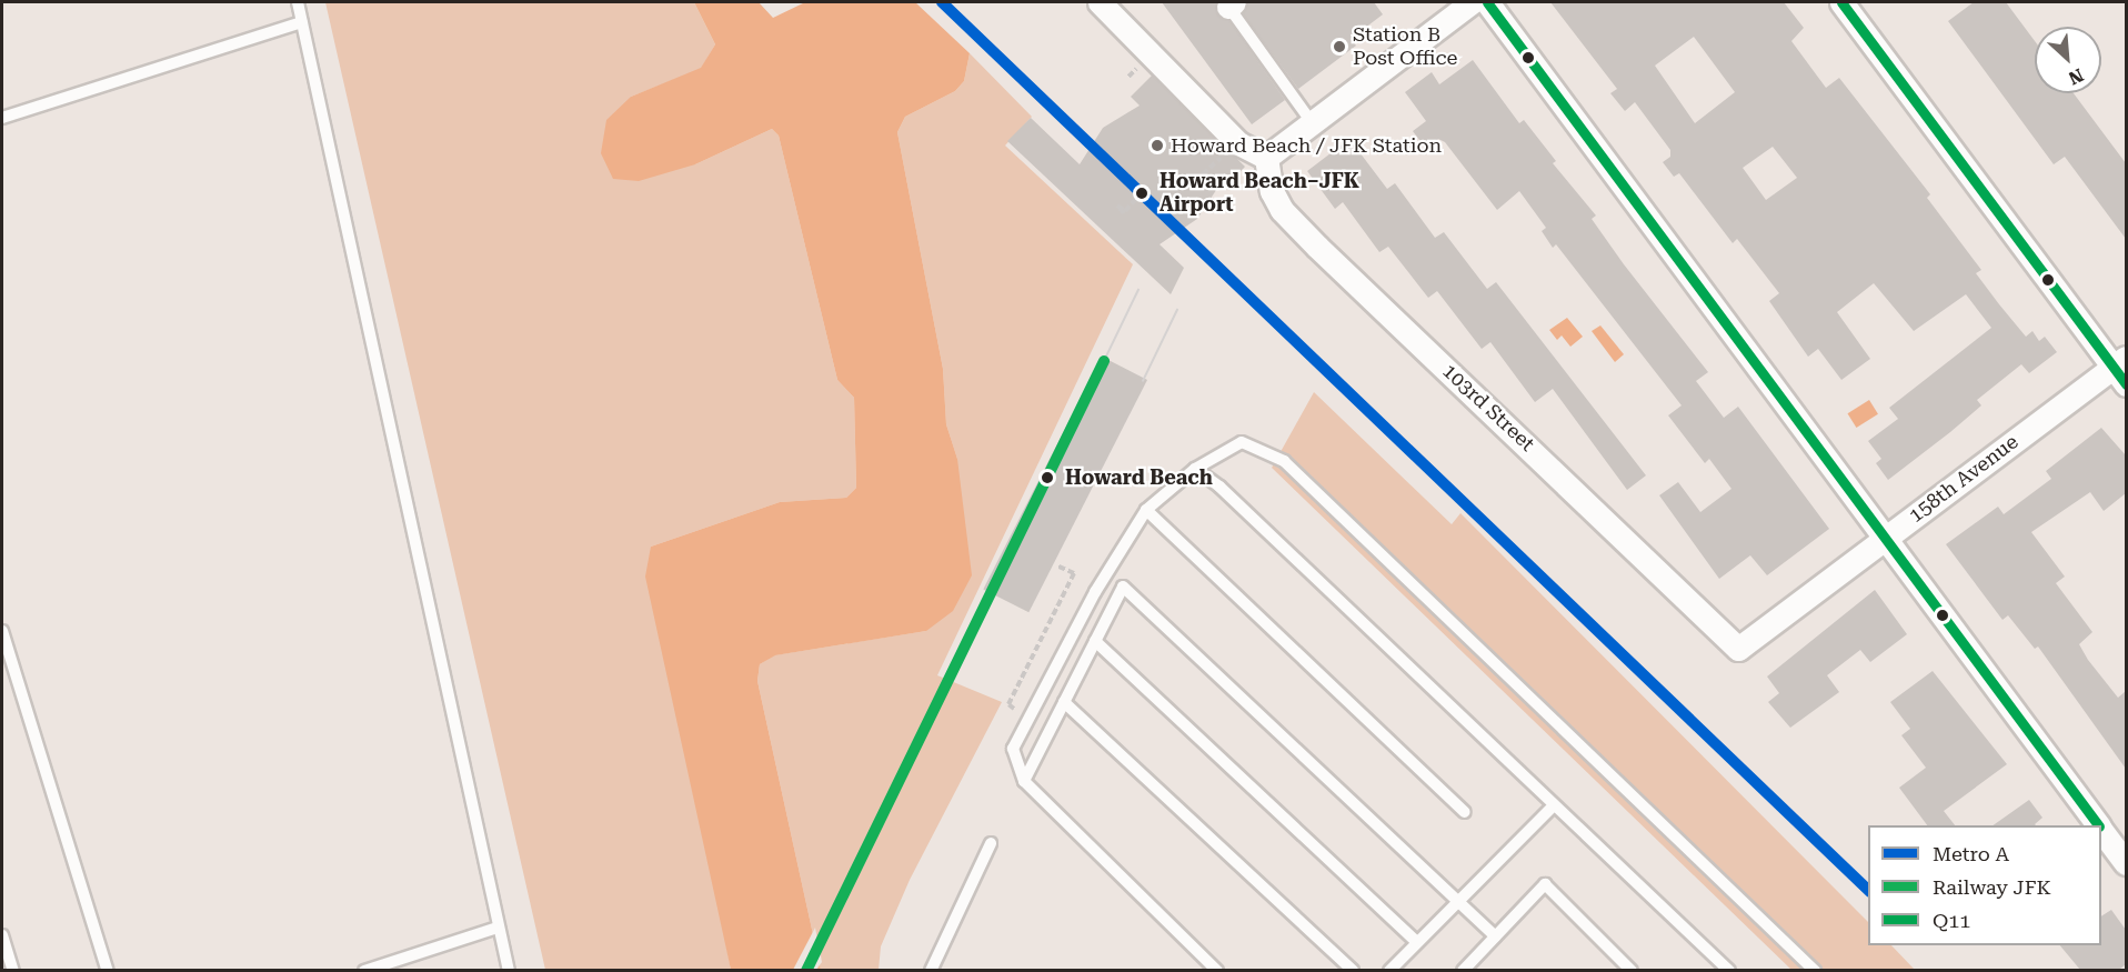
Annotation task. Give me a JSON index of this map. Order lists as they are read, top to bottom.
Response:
{
  "streets": {
    "street": ["103rd Street", "158th Avenue"]
  },
  "crossings": [
    ["103rd Street", "158th Avenue"]
  ],
  "places": [
    "Station B Post Office",
    "Howard Beach / JFK Station",
    "Howard Beach–JFK Airport",
    "Howard Beach"
  ],
  "lines": ["metro line A", "transit line Q11", "rail line JFK"],
  "legend": ["Metro A", "Railway JFK", "Q11"],
  "north": "bottom right"
}
